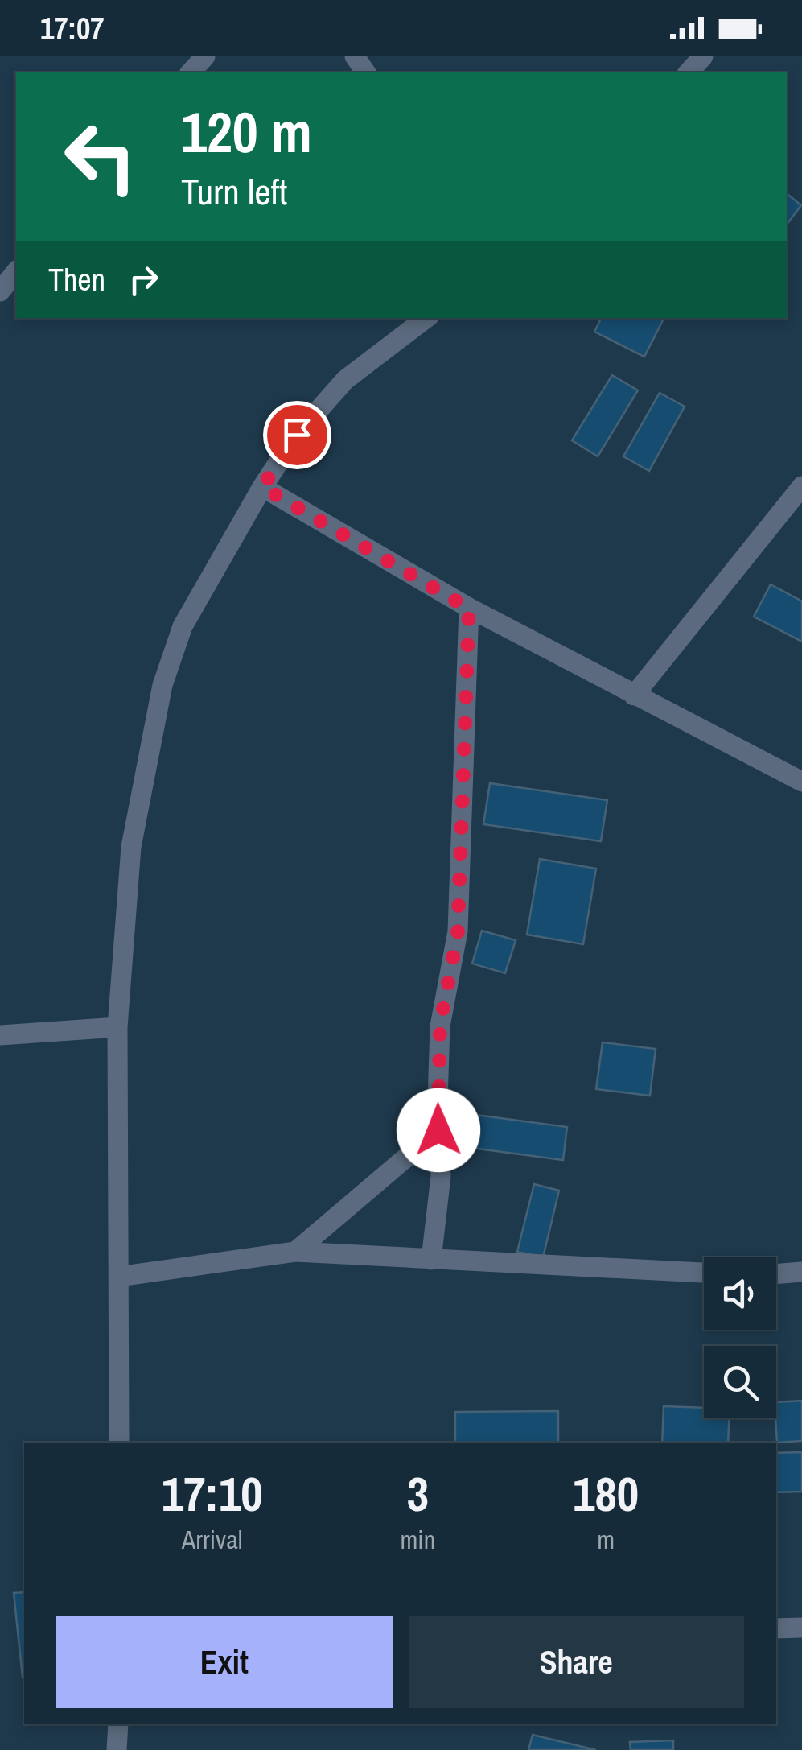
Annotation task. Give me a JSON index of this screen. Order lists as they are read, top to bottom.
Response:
{
  "page": {
    "status": "17:07",
    "turn": ["120 m", "Turn left"],
    "then": "Then",
    "eta": [
      "17:10",
      "Arrival",
      "3",
      "min",
      "180",
      "m"
    ],
    "buttons": ["Exit", "Share"]
  }
}
